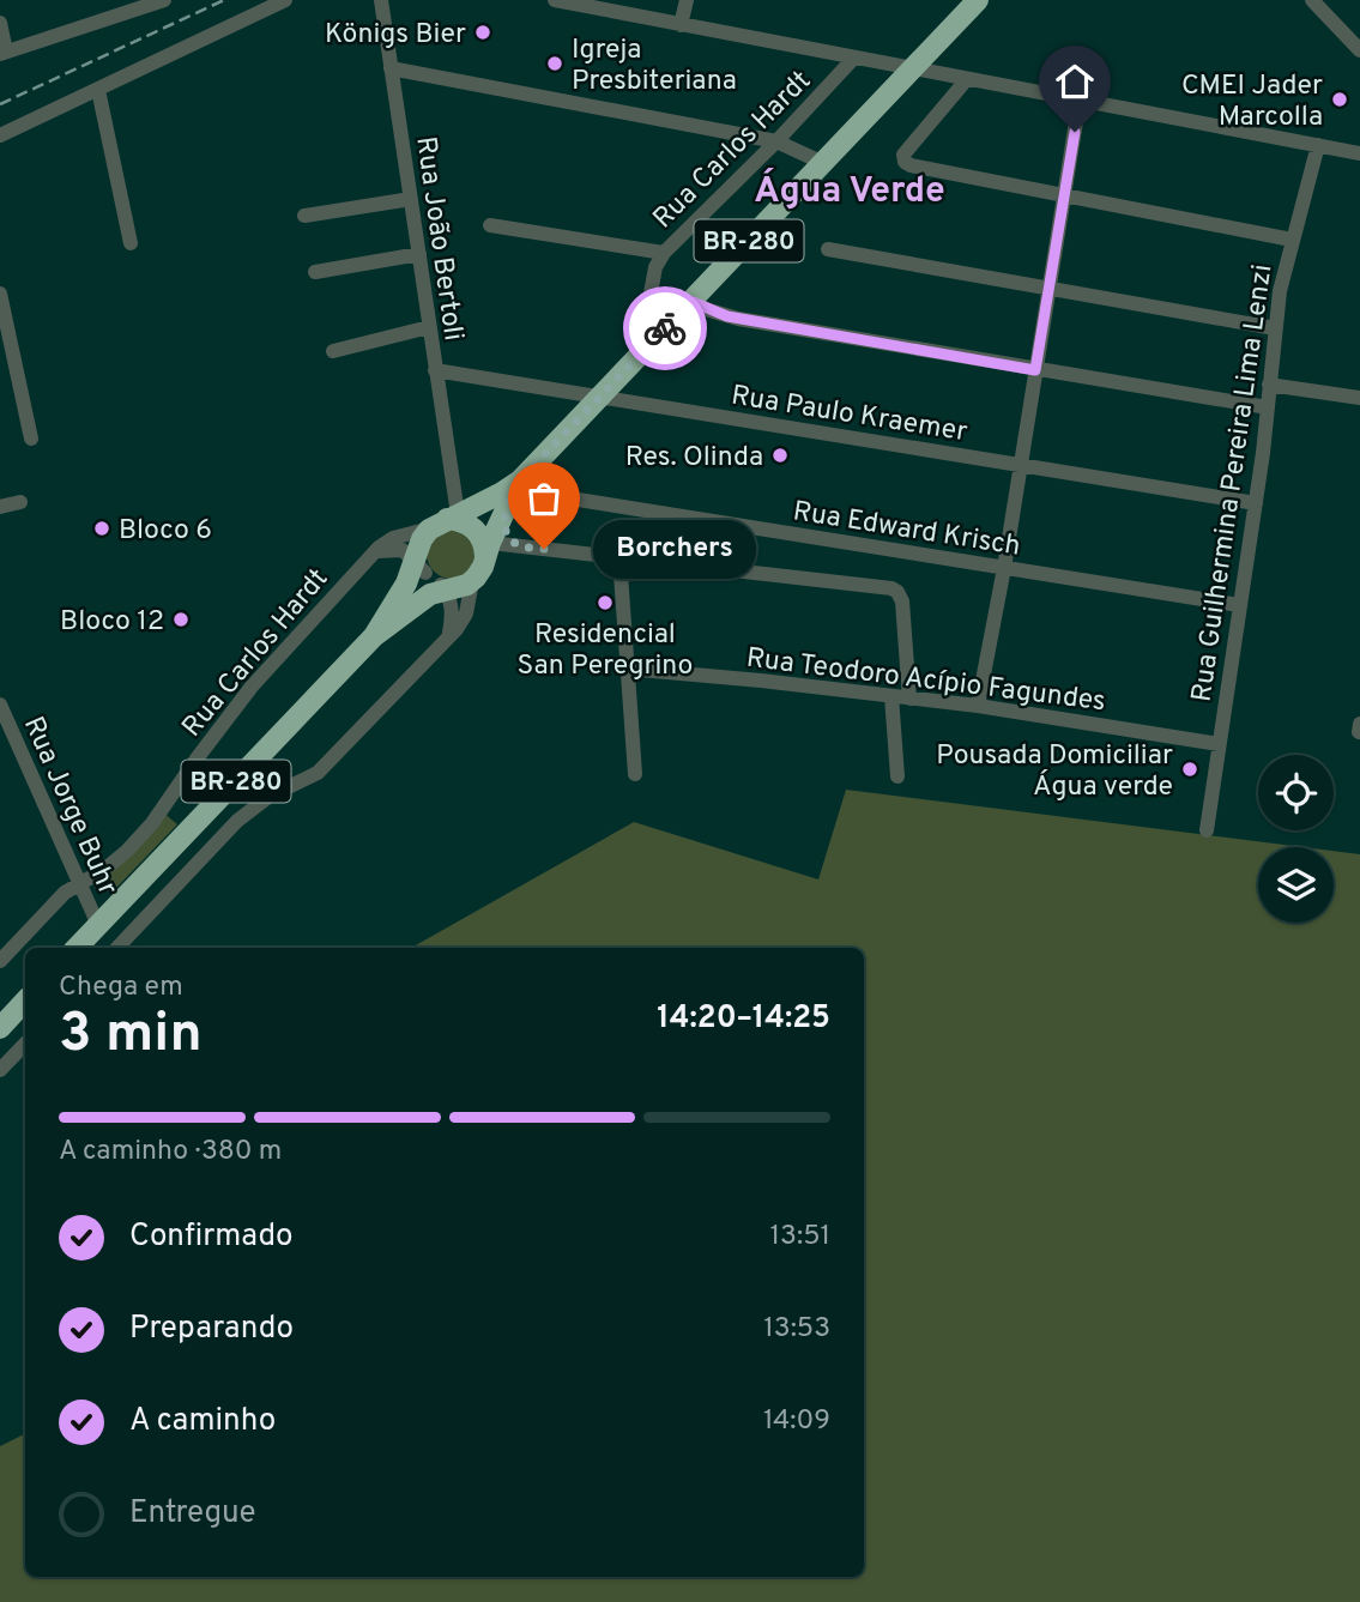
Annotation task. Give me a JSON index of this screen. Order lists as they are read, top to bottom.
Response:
{
  "streets": {
    "highway": ["BR-280"],
    "street": [
      "Rua Carlos Hardt",
      "Rua João Bertoli",
      "Rua Paulo Kraemer",
      "Rua Guilhermina Pereira Lima Lenzi",
      "Rua Edward Krisch",
      "Rua Teodoro Acípio Fagundes",
      "Rua Jorge Buhr"
    ]
  },
  "crossings": [
    ["Rua Carlos Hardt", "Rua João Bertoli"],
    ["Rua Carlos Hardt", "BR-280"],
    ["Rua Carlos Hardt", "Rua Jorge Buhr"],
    ["Rua João Bertoli", "BR-280"],
    ["Rua João Bertoli", "Rua Paulo Kraemer"],
    ["BR-280", "Rua Paulo Kraemer"],
    ["BR-280", "Rua Edward Krisch"],
    ["BR-280", "Rua Jorge Buhr"],
    ["Rua Paulo Kraemer", "Rua Guilhermina Pereira Lima Lenzi"],
    ["Rua Guilhermina Pereira Lima Lenzi", "Rua Edward Krisch"],
    ["Rua Guilhermina Pereira Lima Lenzi", "Rua Teodoro Acípio Fagundes"]
  ],
  "districts": ["Água Verde"],
  "places": [
    "Königs Bier",
    "Igreja Presbiteriana",
    "CMEI Jader Marcolla",
    "Res. Olinda",
    "Bloco 6",
    "Borchers",
    "Residencial San Peregrino",
    "Bloco 12",
    "Pousada Domiciliar Água verde"
  ],
  "page": {
    "bubble": "Borchers",
    "heading": ["3 min", "Chega em", "14:20–14:25"],
    "bar": "A caminho · 380 m",
    "list": [
      ["Confirmado", "13:51"],
      ["Preparando", "13:53"],
      ["A caminho", "14:09"],
      "Entregue"
    ]
  }
}
